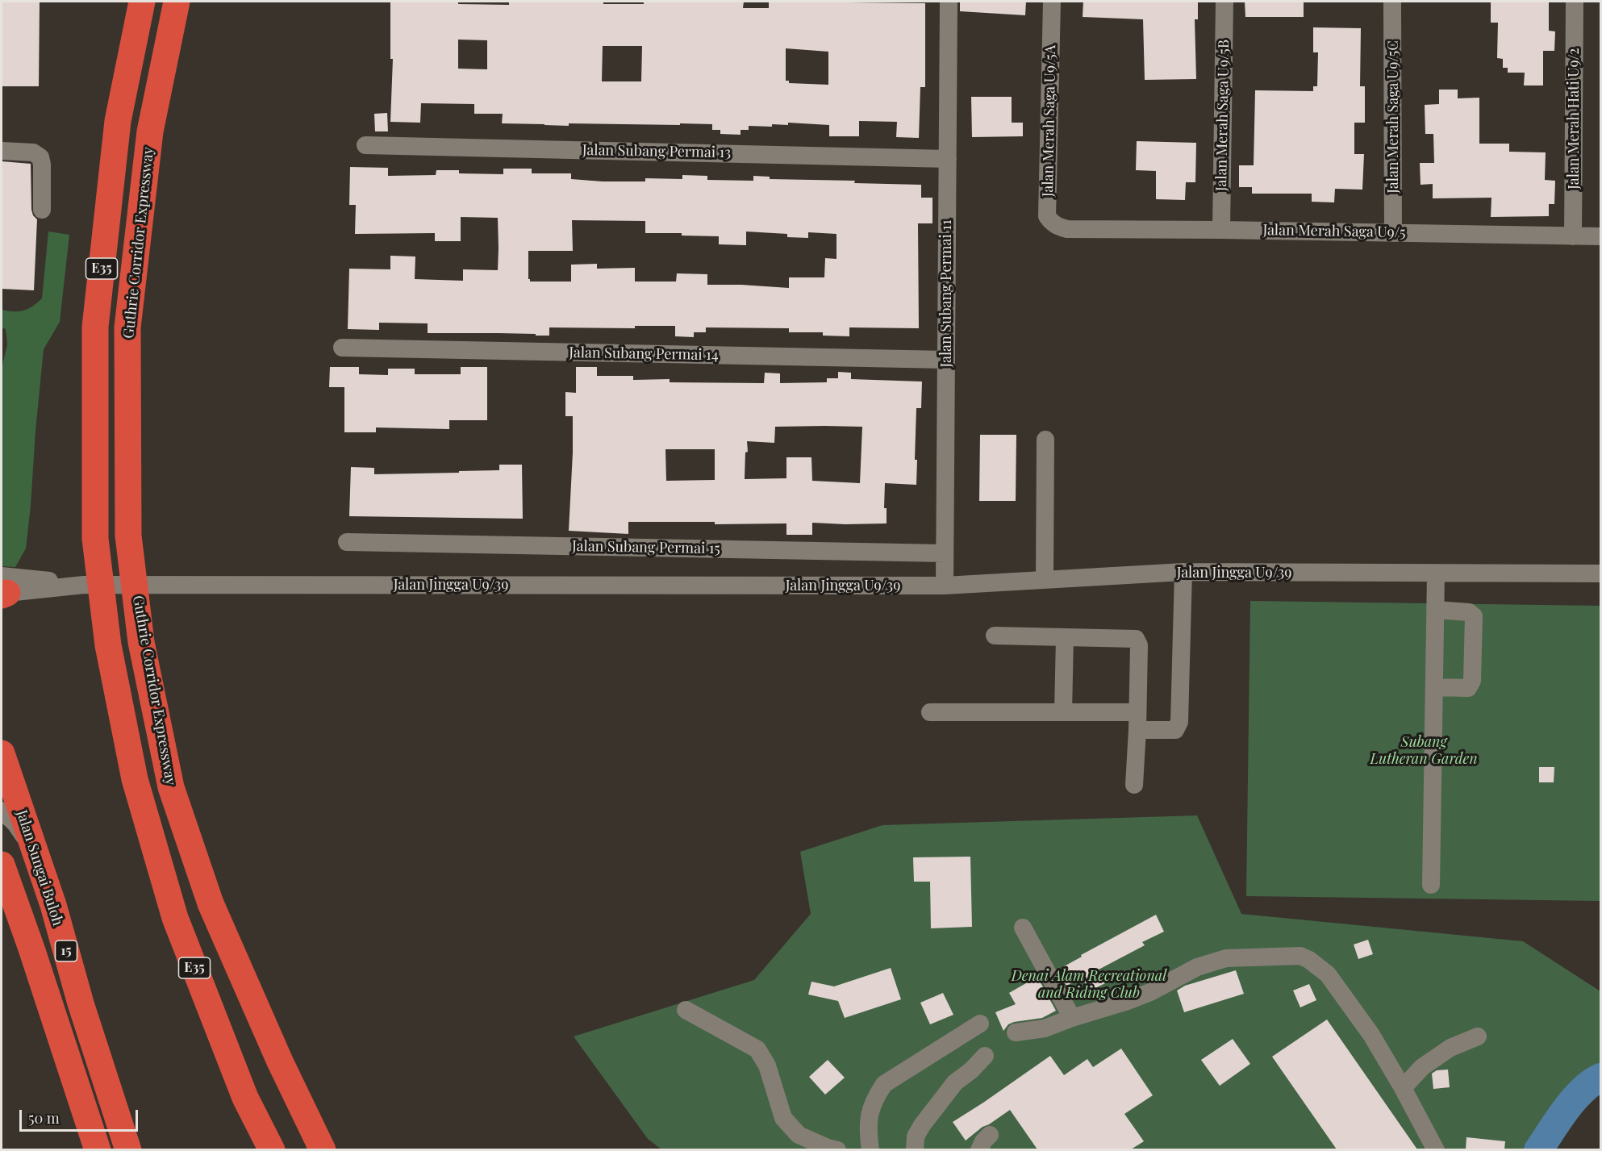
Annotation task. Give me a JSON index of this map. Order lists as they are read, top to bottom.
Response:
{
  "streets": {
    "highway": [
      "Guthrie Corridor Expressway",
      "E35",
      "Jalan Sungai Buloh",
      "15"
    ],
    "street": [
      "Jalan Merah Saga U9/5B",
      "Jalan Merah Saga U9/5C",
      "Jalan Merah Hati U9/2",
      "Jalan Merah Saga U9/5A",
      "Jalan Subang Permai 13",
      "Jalan Merah Saga U9/5",
      "Jalan Subang Permai 11",
      "Jalan Subang Permai 14",
      "Jalan Subang Permai 15",
      "Jalan Jingga U9/39"
    ]
  },
  "crossings": [
    ["Jalan Merah Saga U9/5B", "Jalan Merah Saga U9/5"],
    ["Jalan Merah Saga U9/5C", "Jalan Merah Saga U9/5"],
    ["Jalan Merah Hati U9/2", "Jalan Merah Saga U9/5"],
    ["Jalan Merah Saga U9/5A", "Jalan Merah Saga U9/5"],
    ["Jalan Subang Permai 13", "Jalan Subang Permai 11"],
    ["Jalan Subang Permai 11", "Jalan Subang Permai 14"],
    ["Jalan Subang Permai 11", "Jalan Subang Permai 15"],
    ["Jalan Subang Permai 11", "Jalan Jingga U9/39"]
  ],
  "parks": ["Subang Lutheran Garden", "Denai Alam Recreational and Riding Club"],
  "scale_bar": "50 m"
}
